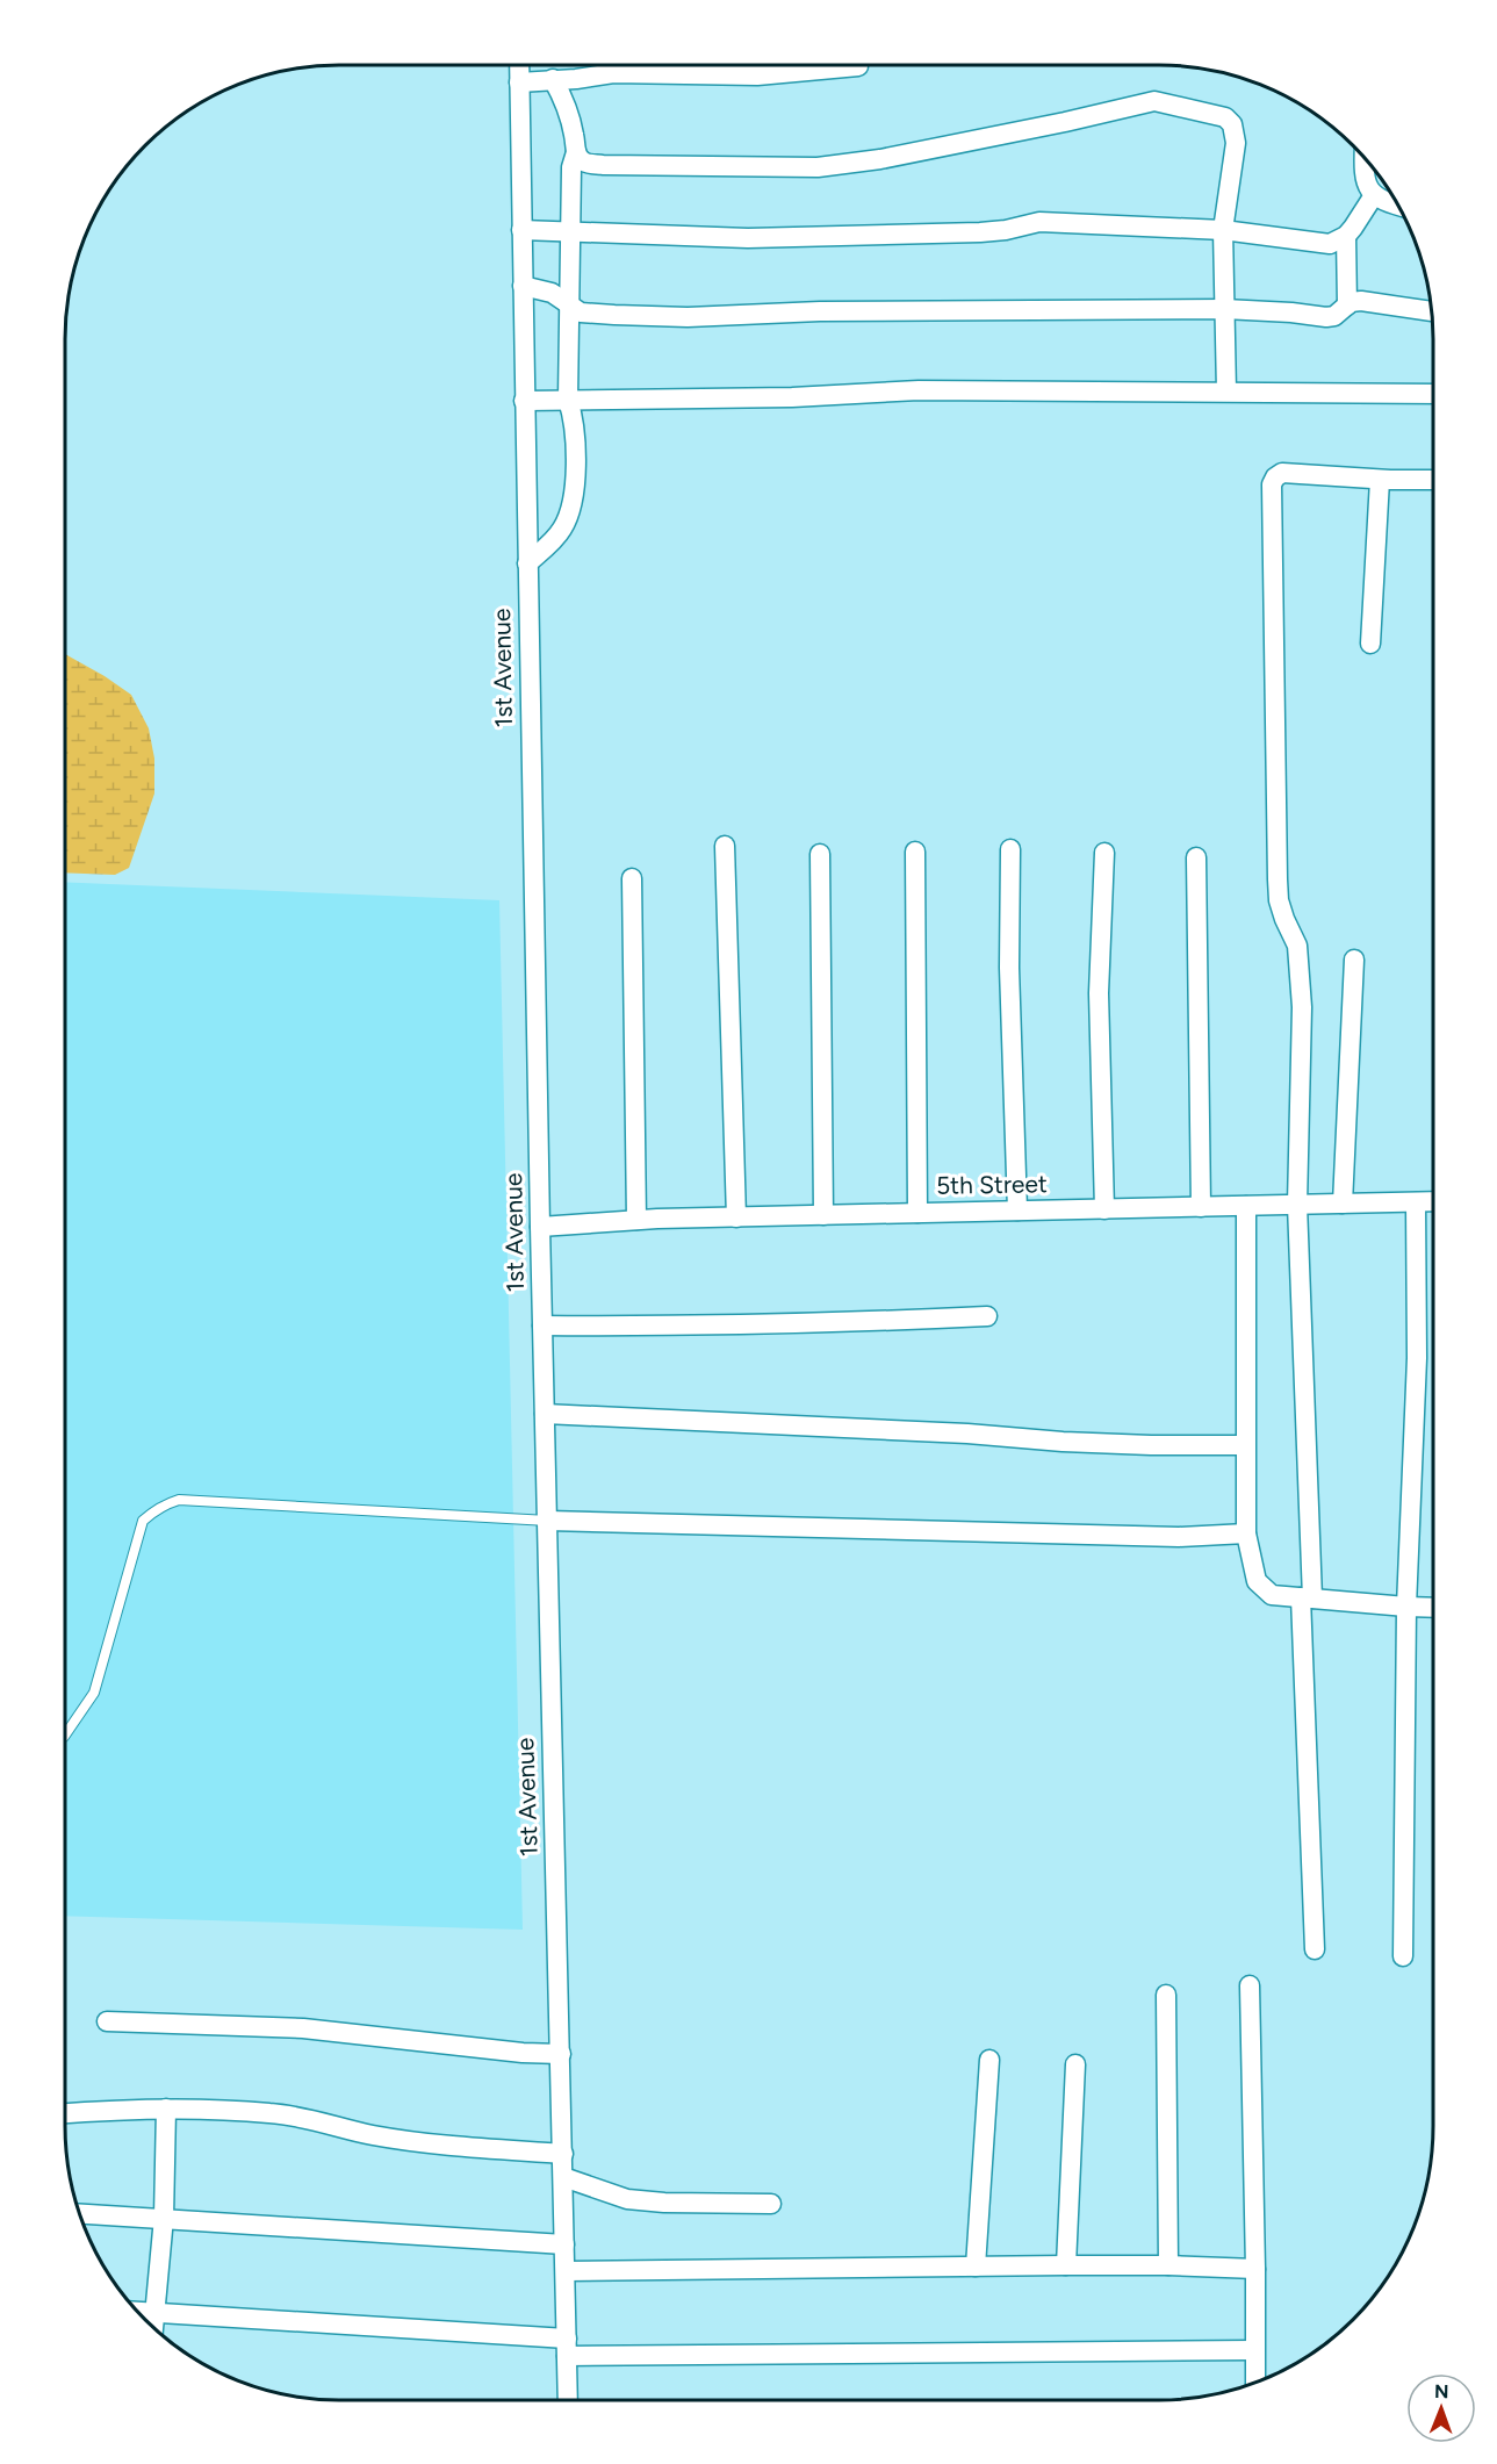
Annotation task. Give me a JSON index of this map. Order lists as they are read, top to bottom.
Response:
{
  "streets": {
    "street": ["1st Avenue", "5th Street"]
  },
  "crossings": [
    ["1st Avenue", "5th Street"]
  ],
  "north": "top"
}
